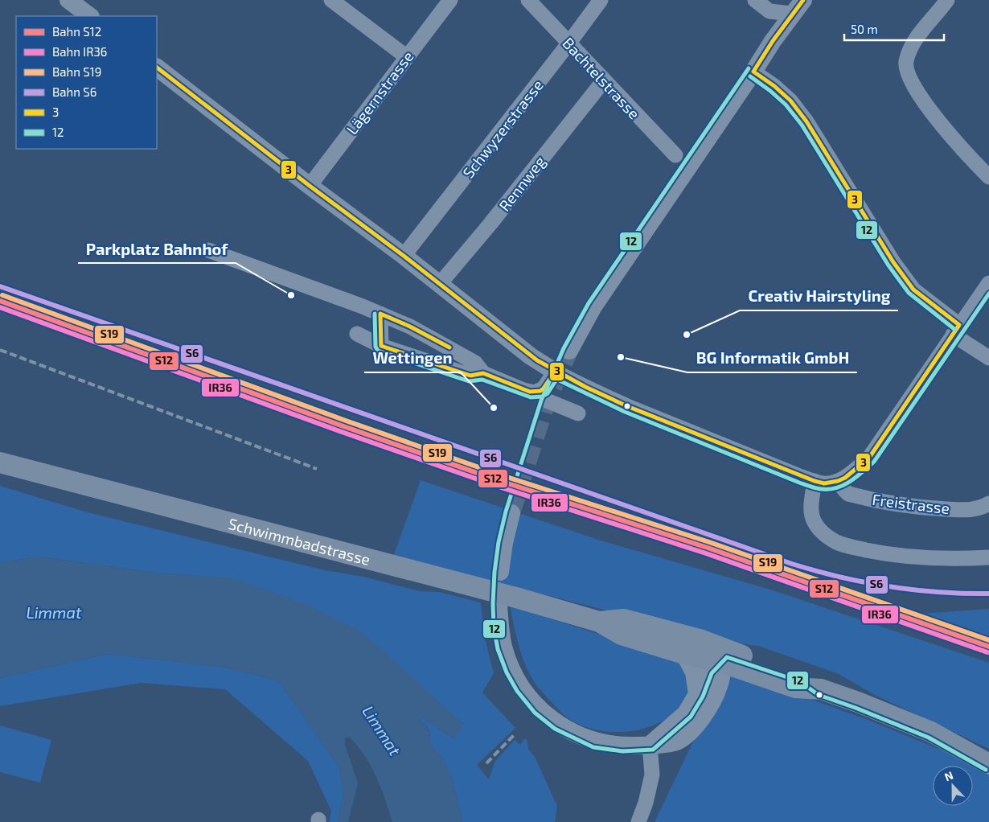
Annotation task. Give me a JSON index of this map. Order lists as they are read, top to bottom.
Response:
{
  "streets": {
    "main road": ["Schwimmbadstrasse"],
    "street": [
      "Bachtelstrasse",
      "Lägernstrasse",
      "Schwyzerstrasse",
      "Rennweg",
      "Freistrasse"
    ]
  },
  "crossings": [
    ["Bachtelstrasse", "Schwyzerstrasse"],
    ["Bachtelstrasse", "Rennweg"]
  ],
  "water": ["Limmat"],
  "places": [
    "Parkplatz Bahnhof",
    "Creativ Hairstyling",
    "BG Informatik GmbH",
    "Wettingen"
  ],
  "lines": [
    "transit line 3",
    "transit line 12",
    "rail line S6",
    "rail line S19",
    "rail line S12",
    "rail line IR36"
  ],
  "legend": [
    "Bahn S12",
    "Bahn IR36",
    "Bahn S19",
    "Bahn S6",
    "3",
    "12"
  ],
  "scale_bar": "50 m",
  "north": "top"
}
